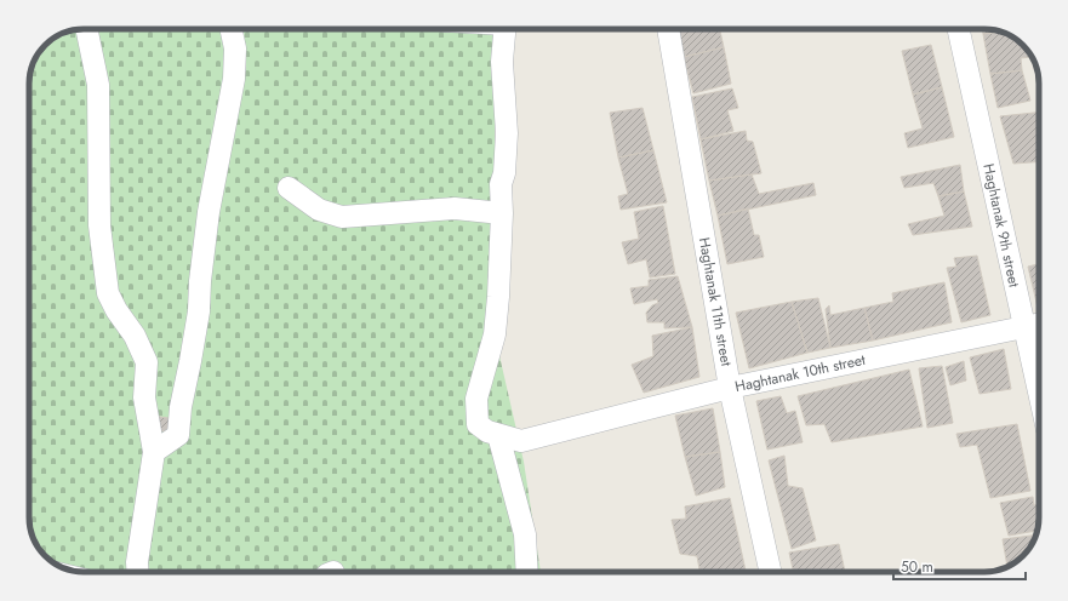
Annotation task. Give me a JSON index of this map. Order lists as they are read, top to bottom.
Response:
{
  "streets": {
    "street": ["Haghtanak 9th street", "Haghtanak 11th street", "Haghtanak 10th street"]
  },
  "crossings": [
    ["Haghtanak 9th street", "Haghtanak 10th street"],
    ["Haghtanak 11th street", "Haghtanak 10th street"]
  ],
  "scale_bar": "50 m"
}
